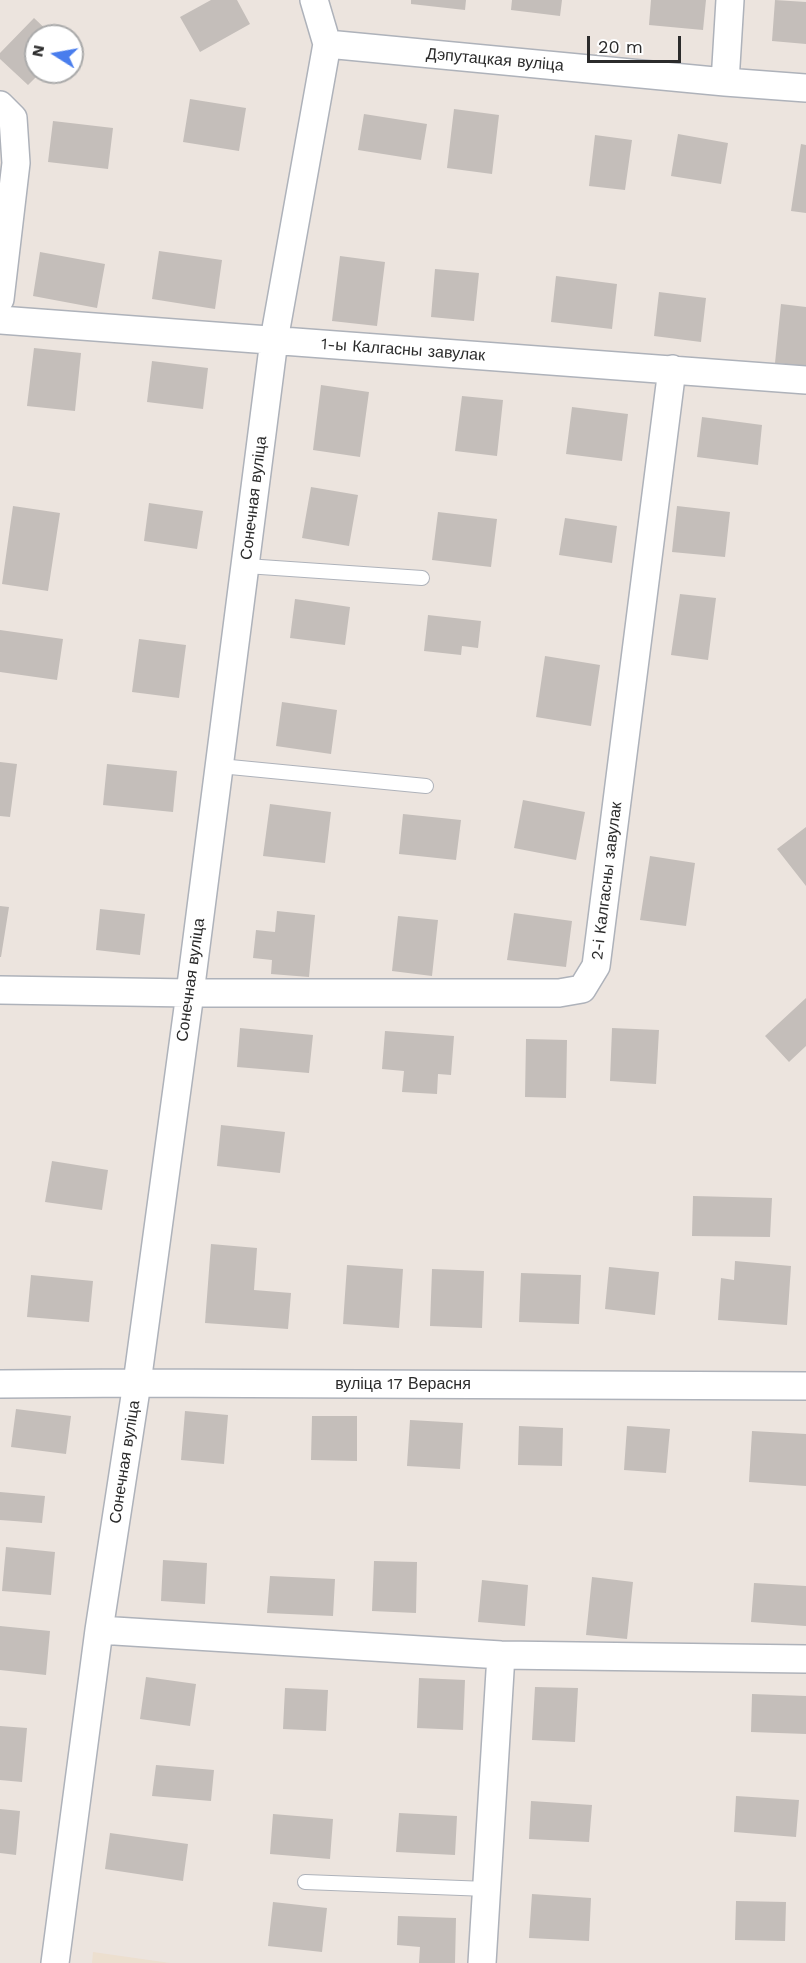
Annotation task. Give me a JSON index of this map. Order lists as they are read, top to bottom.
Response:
{
  "streets": {
    "street": [
      "Дэпутацкая вуліца",
      "1-ы Калгасны завулак",
      "Сонечная вуліца",
      "2-і Калгасны завулак",
      "вуліца 17 Верасня"
    ]
  },
  "crossings": [
    ["Дэпутацкая вуліца", "Сонечная вуліца"],
    ["1-ы Калгасны завулак", "Сонечная вуліца"],
    ["1-ы Калгасны завулак", "2-і Калгасны завулак"],
    ["Сонечная вуліца", "2-і Калгасны завулак"],
    ["Сонечная вуліца", "вуліца 17 Верасня"]
  ],
  "scale_bar": "20 m",
  "north": "left"
}
